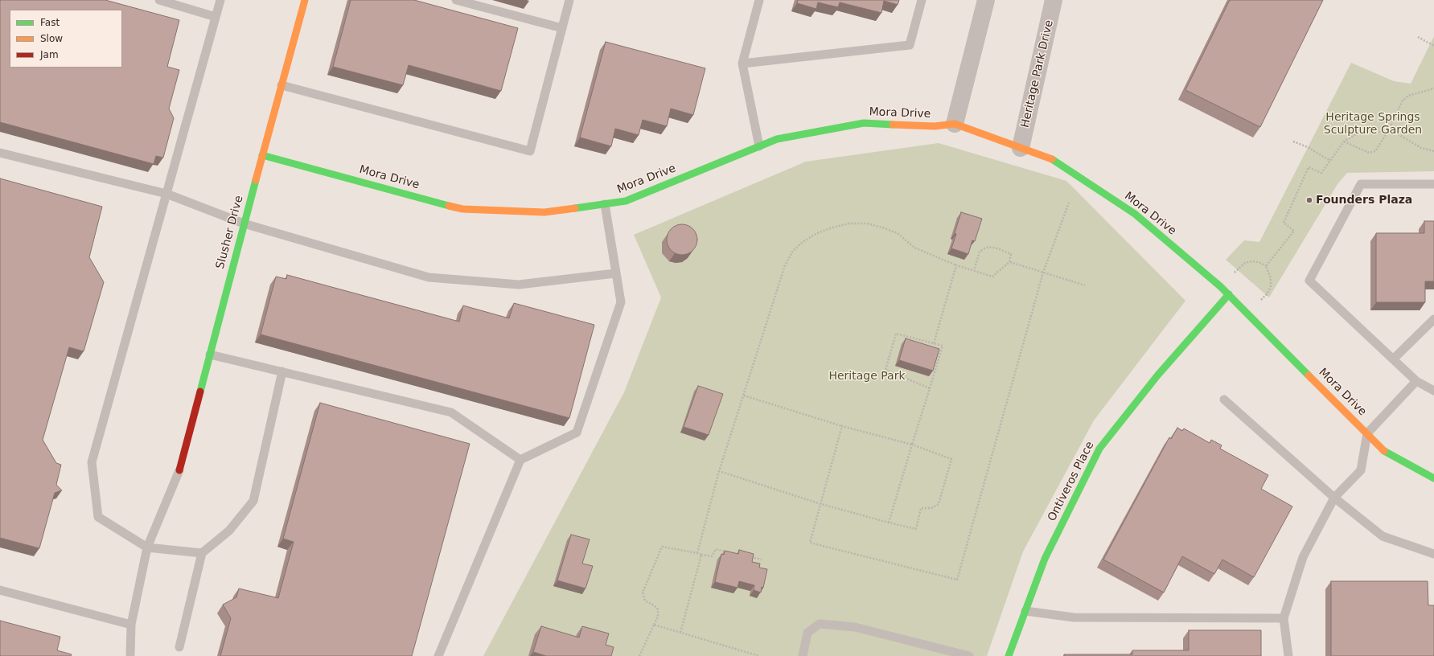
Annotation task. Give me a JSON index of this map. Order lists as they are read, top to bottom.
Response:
{
  "streets": {
    "street": [
      "Heritage Park Drive",
      "Mora Drive",
      "Slusher Drive",
      "Ontiveros Place"
    ]
  },
  "crossings": [
    ["Heritage Park Drive", "Mora Drive"],
    ["Mora Drive", "Slusher Drive"],
    ["Mora Drive", "Ontiveros Place"]
  ],
  "parks": ["Heritage Springs Sculpture Garden", "Heritage Park"],
  "places": ["Founders Plaza"],
  "legend": ["Fast", "Slow", "Jam"]
}
